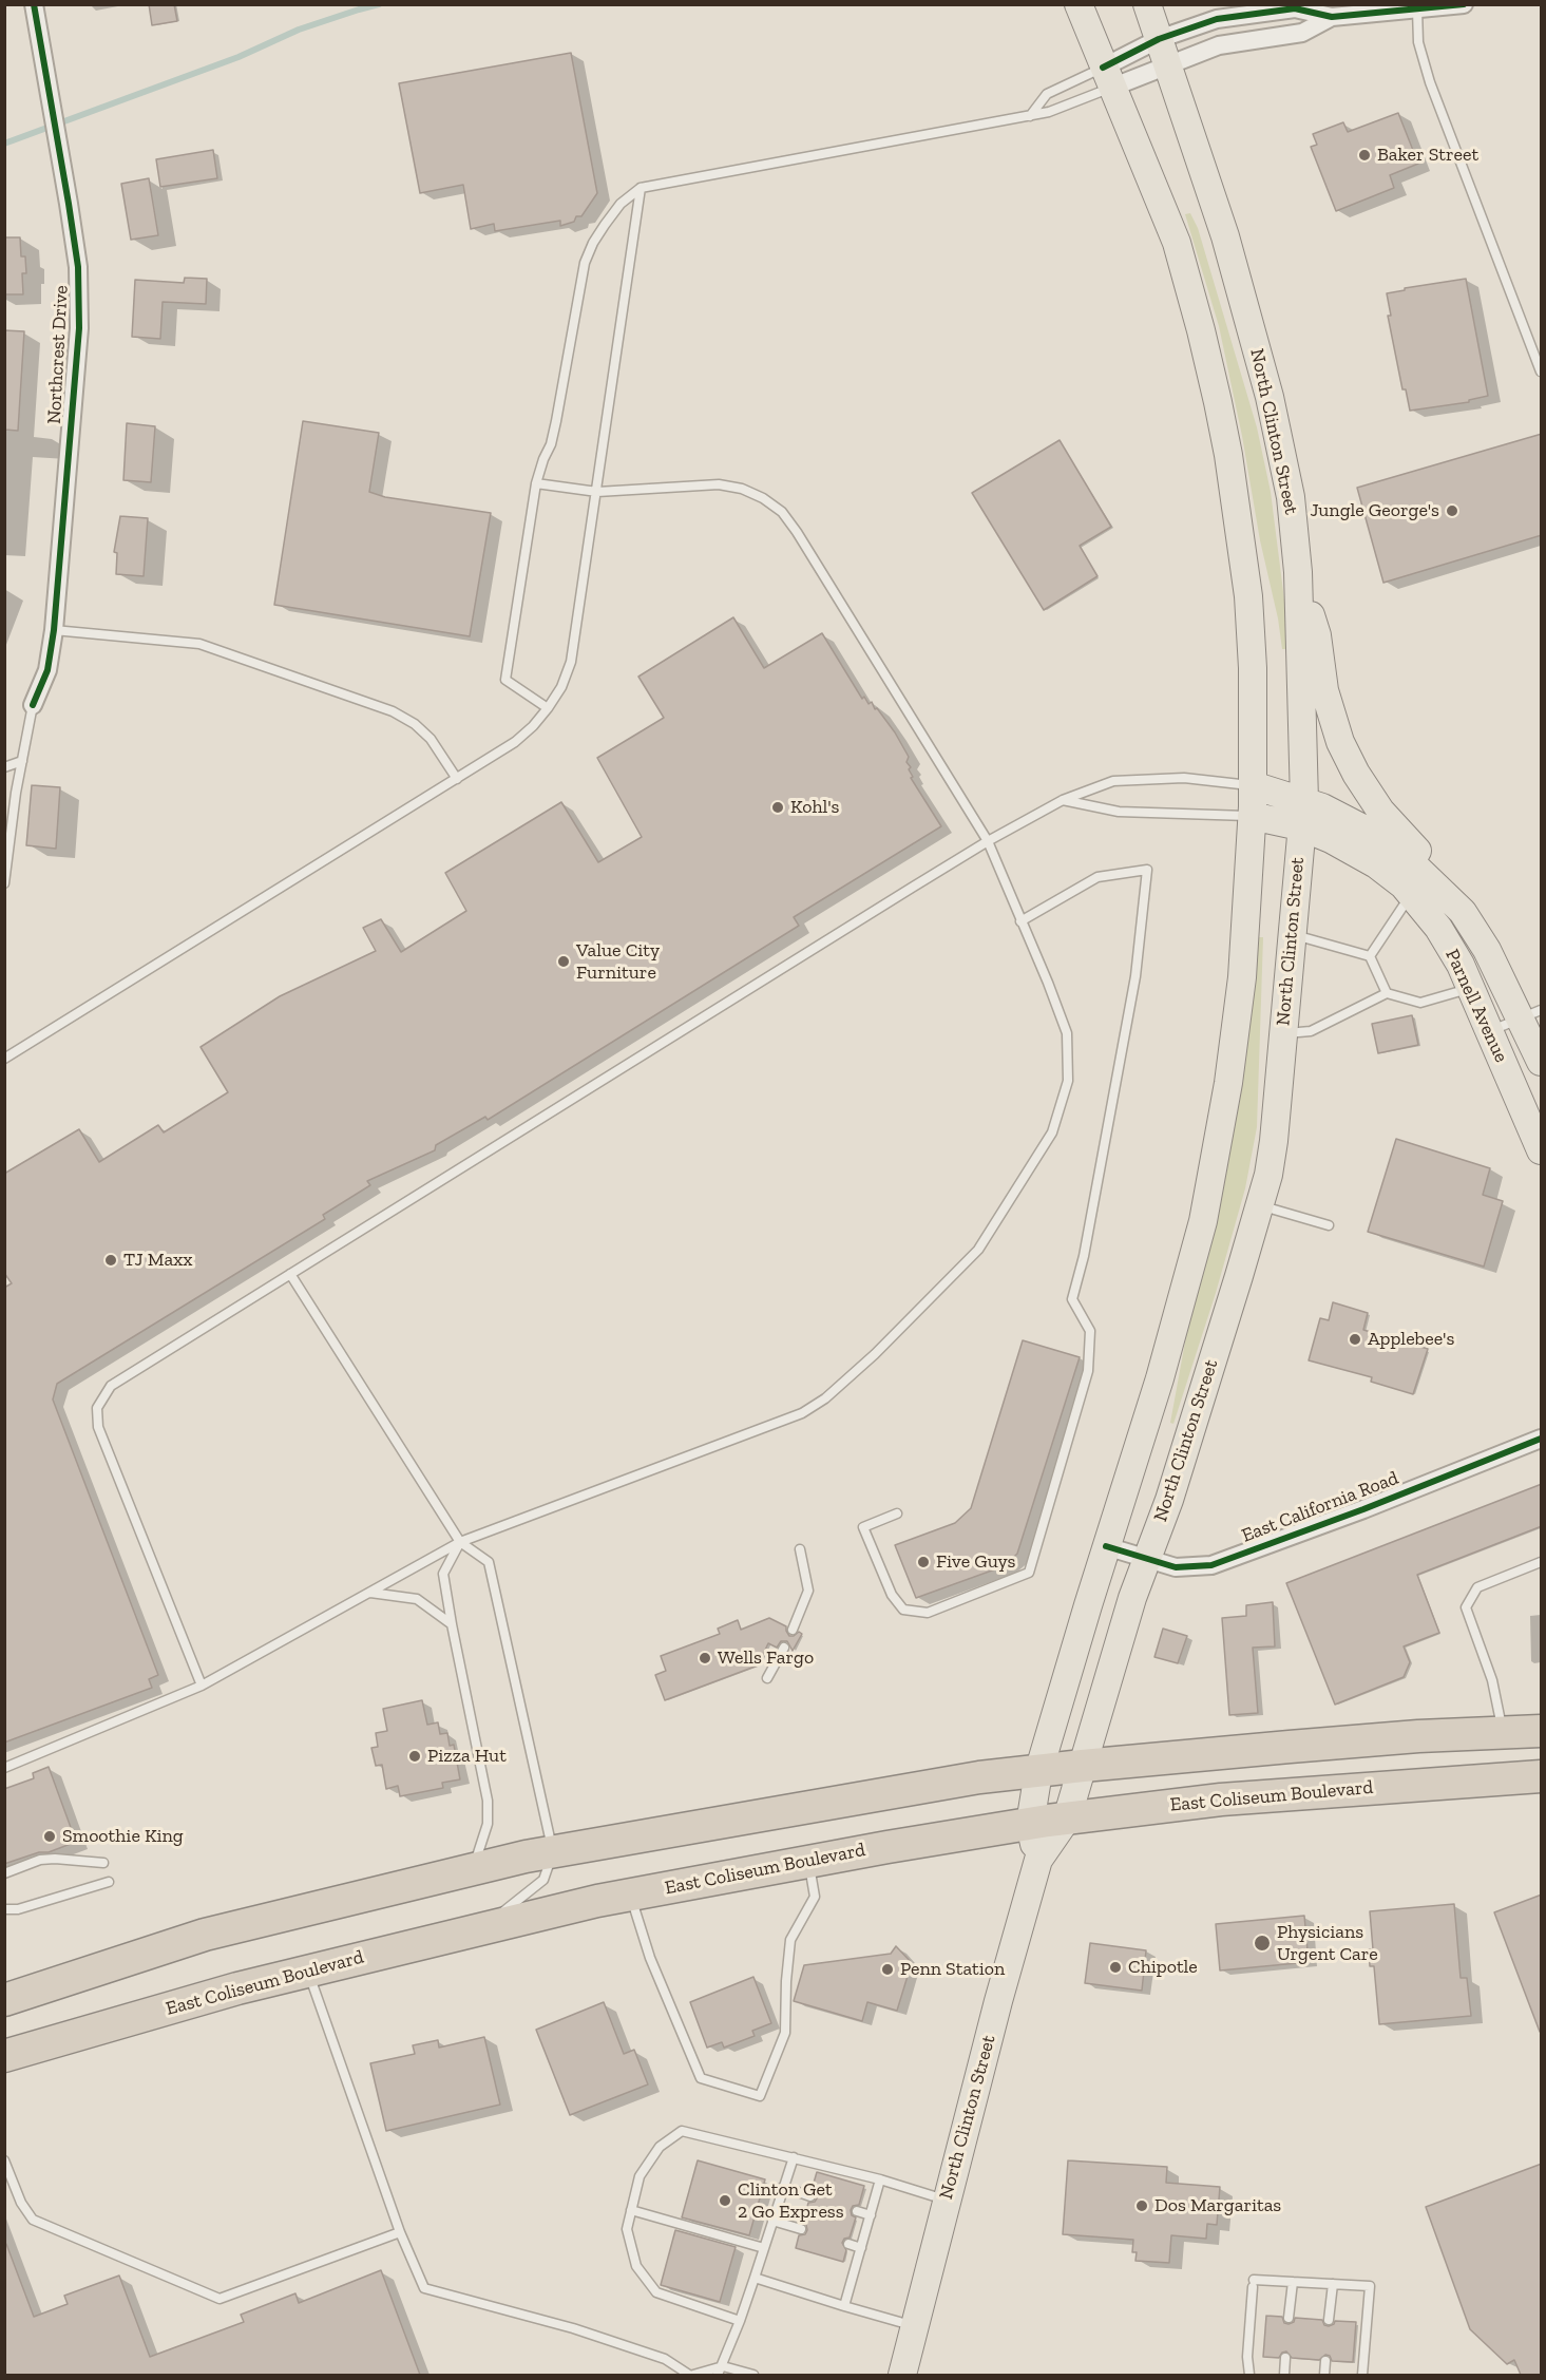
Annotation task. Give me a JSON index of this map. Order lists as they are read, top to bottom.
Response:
{
  "streets": {
    "highway": ["East Coliseum Boulevard"],
    "main road": ["North Clinton Street", "Parnell Avenue"],
    "street": ["Northcrest Drive", "East California Road"]
  },
  "crossings": [
    ["North Clinton Street", "Parnell Avenue"],
    ["North Clinton Street", "East California Road"],
    ["North Clinton Street", "East Coliseum Boulevard"]
  ],
  "places": [
    "Baker Street",
    "Jungle George's",
    "Kohl's",
    "Value City Furniture",
    "TJ Maxx",
    "Applebee's",
    "Five Guys",
    "Wells Fargo",
    "Pizza Hut",
    "Smoothie King",
    "Physicians Urgent Care",
    "Chipotle",
    "Penn Station",
    "Clinton Get 2 Go Express",
    "Dos Margaritas"
  ]
}
